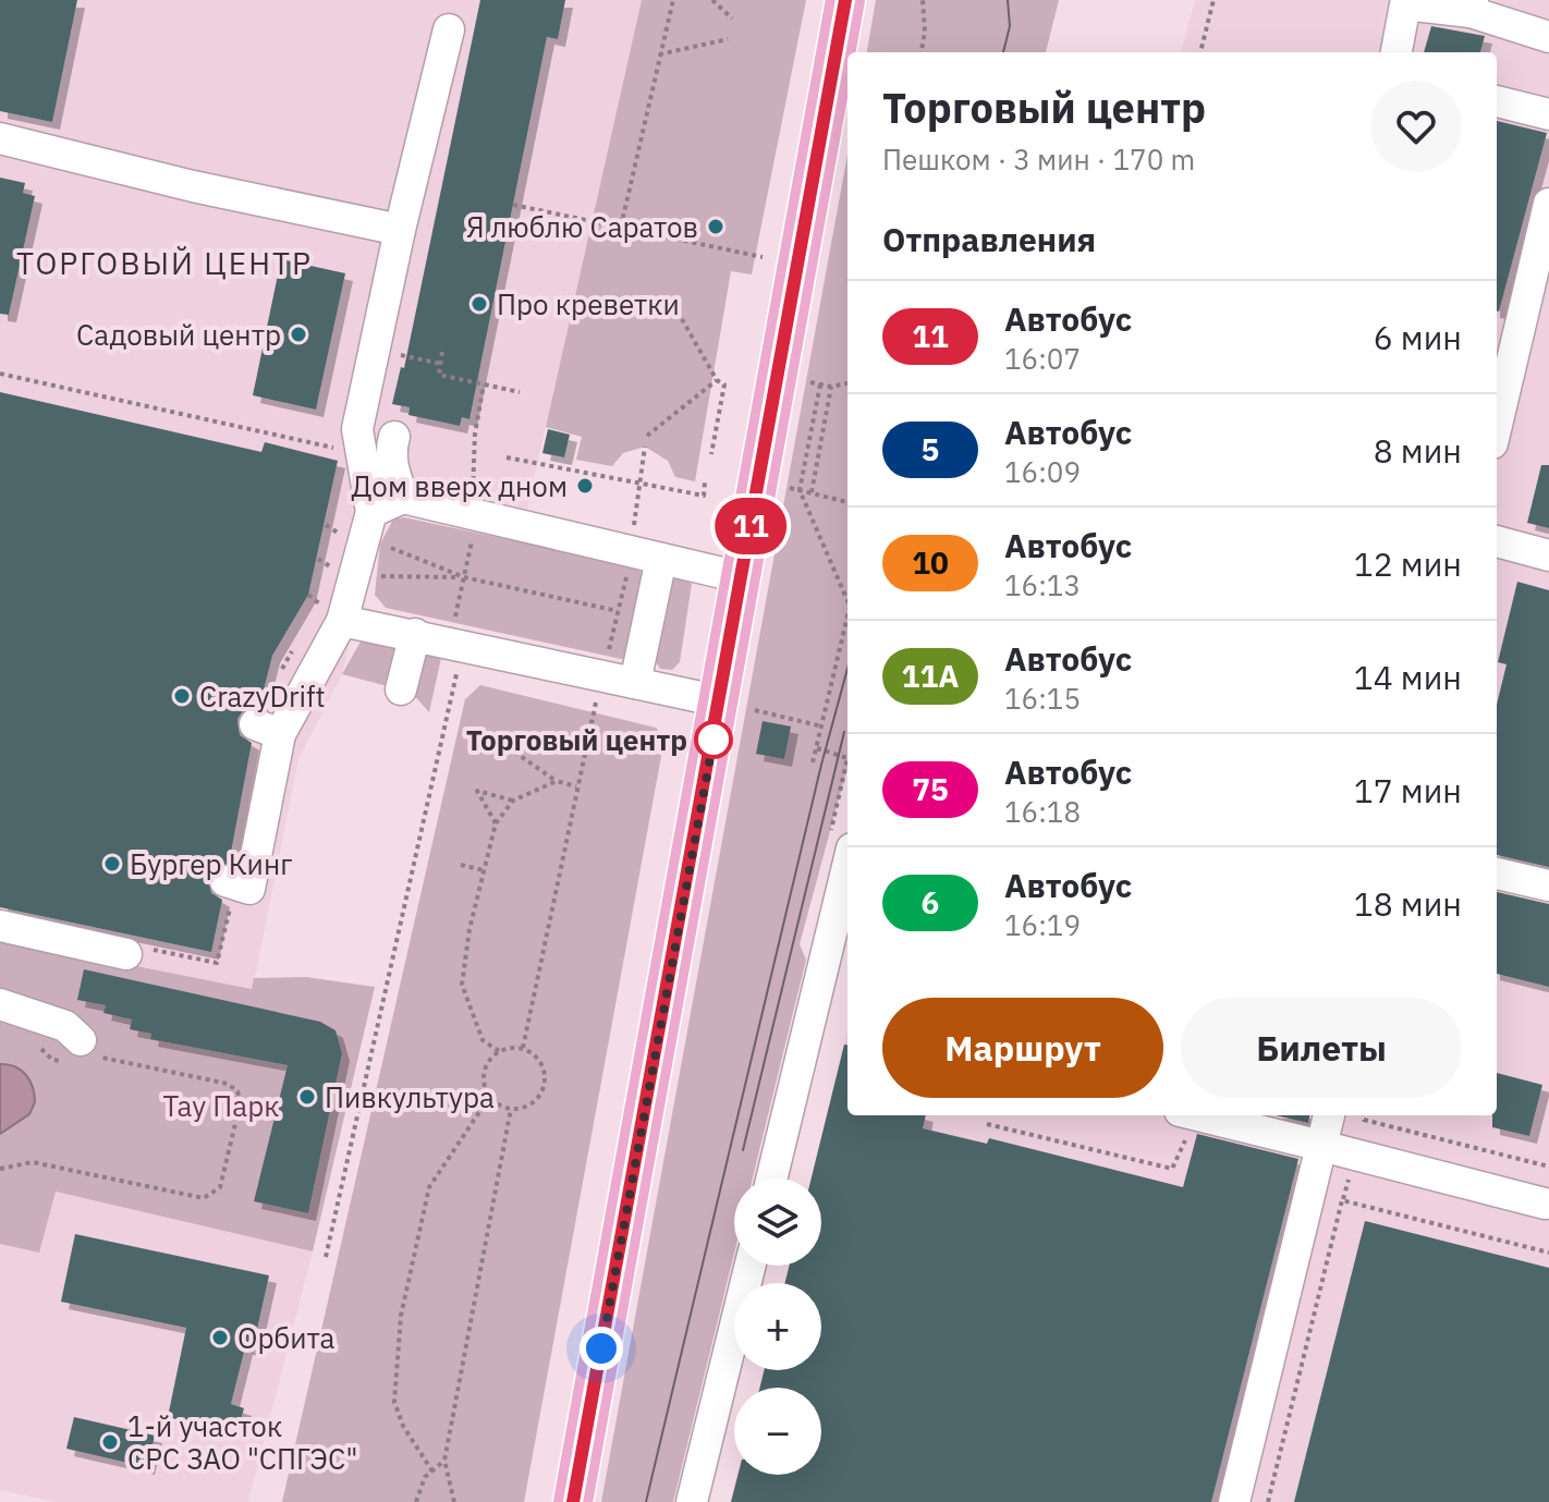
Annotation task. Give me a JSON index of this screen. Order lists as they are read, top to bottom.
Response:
{
  "districts": ["ТОРГОВЫЙ ЦЕНТР"],
  "parks": ["Тау Парк"],
  "places": [
    "Я люблю Саратов",
    "Про креветки",
    "Садовый центр",
    "Дом вверх дном",
    "CrazyDrift",
    "Торговый центр",
    "Бургер Кинг",
    "Пивкультура",
    "Орбита",
    "1-й участок СРС ЗАО \"СПГЭС\""
  ],
  "lines": ["bus line 11"],
  "page": {
    "on_map": "11",
    "heading": [
      ["Торговый центр", "Пешком · 3 мин · 170 m"],
      "Отправления"
    ],
    "list": [
      {
        "mark": "11",
        "name": "Автобус",
        "note": "16:07",
        "value": "6 мин"
      },
      {
        "mark": "5",
        "name": "Автобус",
        "note": "16:09",
        "value": "8 мин"
      },
      {
        "mark": "10",
        "name": "Автобус",
        "note": "16:13",
        "value": "12 мин"
      },
      {
        "mark": "11А",
        "name": "Автобус",
        "note": "16:15",
        "value": "14 мин"
      },
      {
        "mark": "75",
        "name": "Автобус",
        "note": "16:18",
        "value": "17 мин"
      },
      {
        "mark": "6",
        "name": "Автобус",
        "note": "16:19",
        "value": "18 мин"
      }
    ],
    "buttons": ["Маршрут", "Билеты"],
    "map_buttons": ["+", "−"]
  }
}
